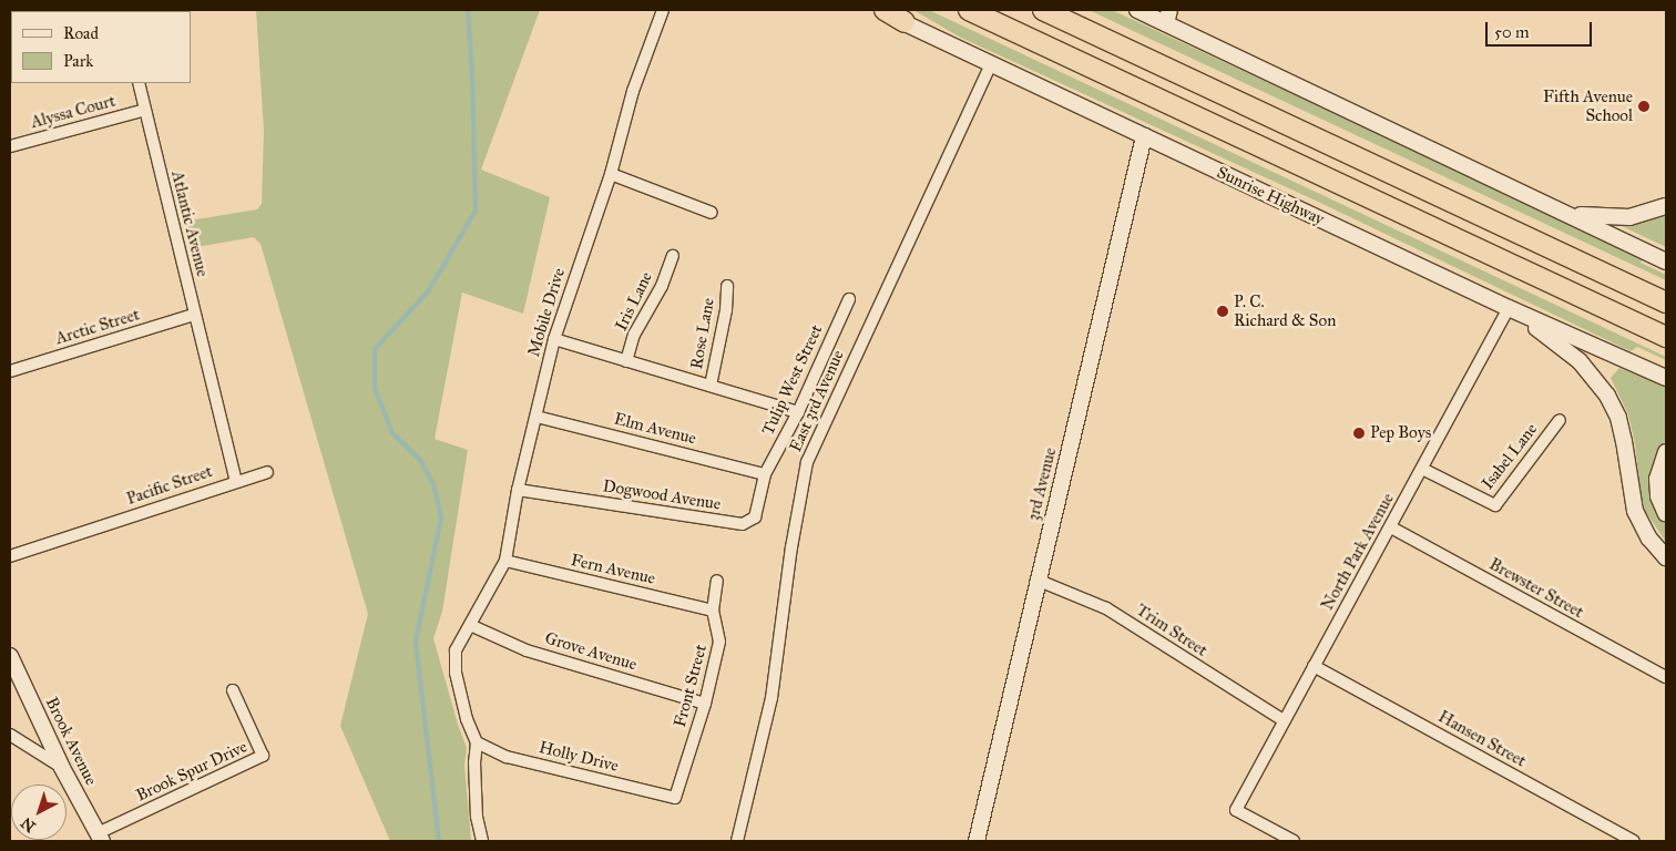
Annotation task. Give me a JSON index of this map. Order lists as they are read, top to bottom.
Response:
{
  "streets": {
    "main road": ["Sunrise Highway", "3rd Avenue", "Brook Avenue"],
    "street": [
      "Alyssa Court",
      "Atlantic Avenue",
      "Iris Lane",
      "Mobile Drive",
      "Arctic Street",
      "Rose Lane",
      "Tulip West Street",
      "East 3rd Avenue",
      "Elm Avenue",
      "Isabel Lane",
      "Pacific Street",
      "Dogwood Avenue",
      "North Park Avenue",
      "Fern Avenue",
      "Brewster Street",
      "Trim Street",
      "Grove Avenue",
      "Front Street",
      "Hansen Street",
      "Holly Drive",
      "Brook Spur Drive"
    ]
  },
  "crossings": [
    ["Alyssa Court", "Atlantic Avenue"],
    ["Sunrise Highway", "East 3rd Avenue"],
    ["Sunrise Highway", "3rd Avenue"],
    ["Sunrise Highway", "North Park Avenue"],
    ["Atlantic Avenue", "Arctic Street"],
    ["Atlantic Avenue", "Pacific Street"],
    ["Mobile Drive", "Elm Avenue"],
    ["Mobile Drive", "Dogwood Avenue"],
    ["Mobile Drive", "Fern Avenue"],
    ["Mobile Drive", "Grove Avenue"],
    ["Tulip West Street", "Elm Avenue"],
    ["Tulip West Street", "Dogwood Avenue"],
    ["Elm Avenue", "Dogwood Avenue"],
    ["Isabel Lane", "North Park Avenue"],
    ["3rd Avenue", "Trim Street"],
    ["North Park Avenue", "Brewster Street"],
    ["North Park Avenue", "Trim Street"],
    ["North Park Avenue", "Hansen Street"],
    ["Fern Avenue", "Front Street"],
    ["Grove Avenue", "Front Street"],
    ["Front Street", "Holly Drive"],
    ["Brook Avenue", "Brook Spur Drive"]
  ],
  "places": ["Fifth Avenue School", "P. C. Richard & Son", "Pep Boys"],
  "legend": ["Road", "Park"],
  "scale_bar": "50 m",
  "north": "bottom left"
}
